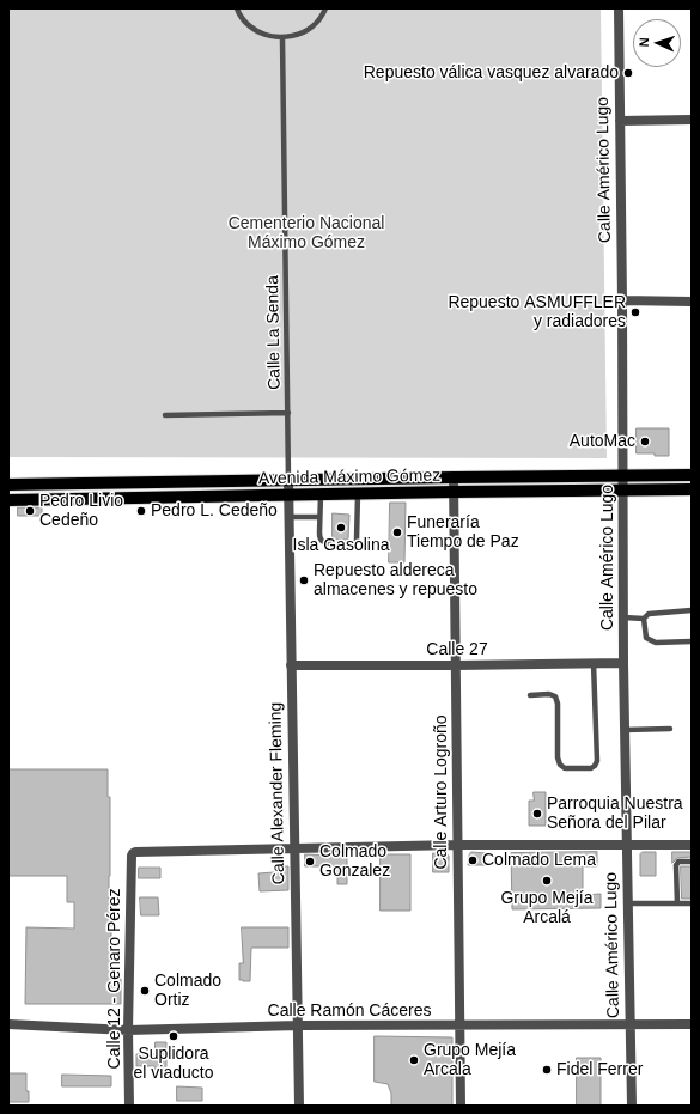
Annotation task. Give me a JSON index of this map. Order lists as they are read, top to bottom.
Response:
{
  "streets": {
    "main road": ["Avenida Máximo Gómez"],
    "street": [
      "Calle Américo Lugo",
      "Calle 27",
      "Calle Arturo Logroño",
      "Calle Alexander Fleming",
      "Calle 12 - Genaro Pérez",
      "Calle Ramón Cáceres"
    ],
    "lane": ["Calle La Senda"]
  },
  "crossings": [
    ["Calle Américo Lugo", "Avenida Máximo Gómez"],
    ["Calle Américo Lugo", "Calle 27"],
    ["Calle Américo Lugo", "Calle Ramón Cáceres"],
    ["Calle La Senda", "Avenida Máximo Gómez"],
    ["Calle La Senda", "Calle Alexander Fleming"],
    ["Avenida Máximo Gómez", "Calle Arturo Logroño"],
    ["Avenida Máximo Gómez", "Calle Alexander Fleming"],
    ["Calle 27", "Calle Arturo Logroño"],
    ["Calle 27", "Calle Alexander Fleming"],
    ["Calle Arturo Logroño", "Calle Ramón Cáceres"],
    ["Calle Alexander Fleming", "Calle 12 - Genaro Pérez"],
    ["Calle Alexander Fleming", "Calle Ramón Cáceres"],
    ["Calle 12 - Genaro Pérez", "Calle Ramón Cáceres"]
  ],
  "parks": ["Cementerio Nacional Máximo Gómez"],
  "places": [
    "Repuesto válica vasquez alvarado",
    "Repuesto ASMUFFLER y radiadores",
    "AutoMac",
    "Pedro Livio Cedeño",
    "Pedro L. Cedeño",
    "Isla Gasolina",
    "Funeraría Tiempo de Paz",
    "Repuesto aldereca almacenes y repuesto",
    "Parroquia Nuestra Señora del Pilar",
    "Colmado Lema",
    "Colmado Gonzalez",
    "Grupo Mejía Arcalá",
    "Colmado Ortiz",
    "Suplidora el viaducto",
    "Grupo Mejía Arcala",
    "Fidel Ferrer"
  ],
  "north": "left"
}
